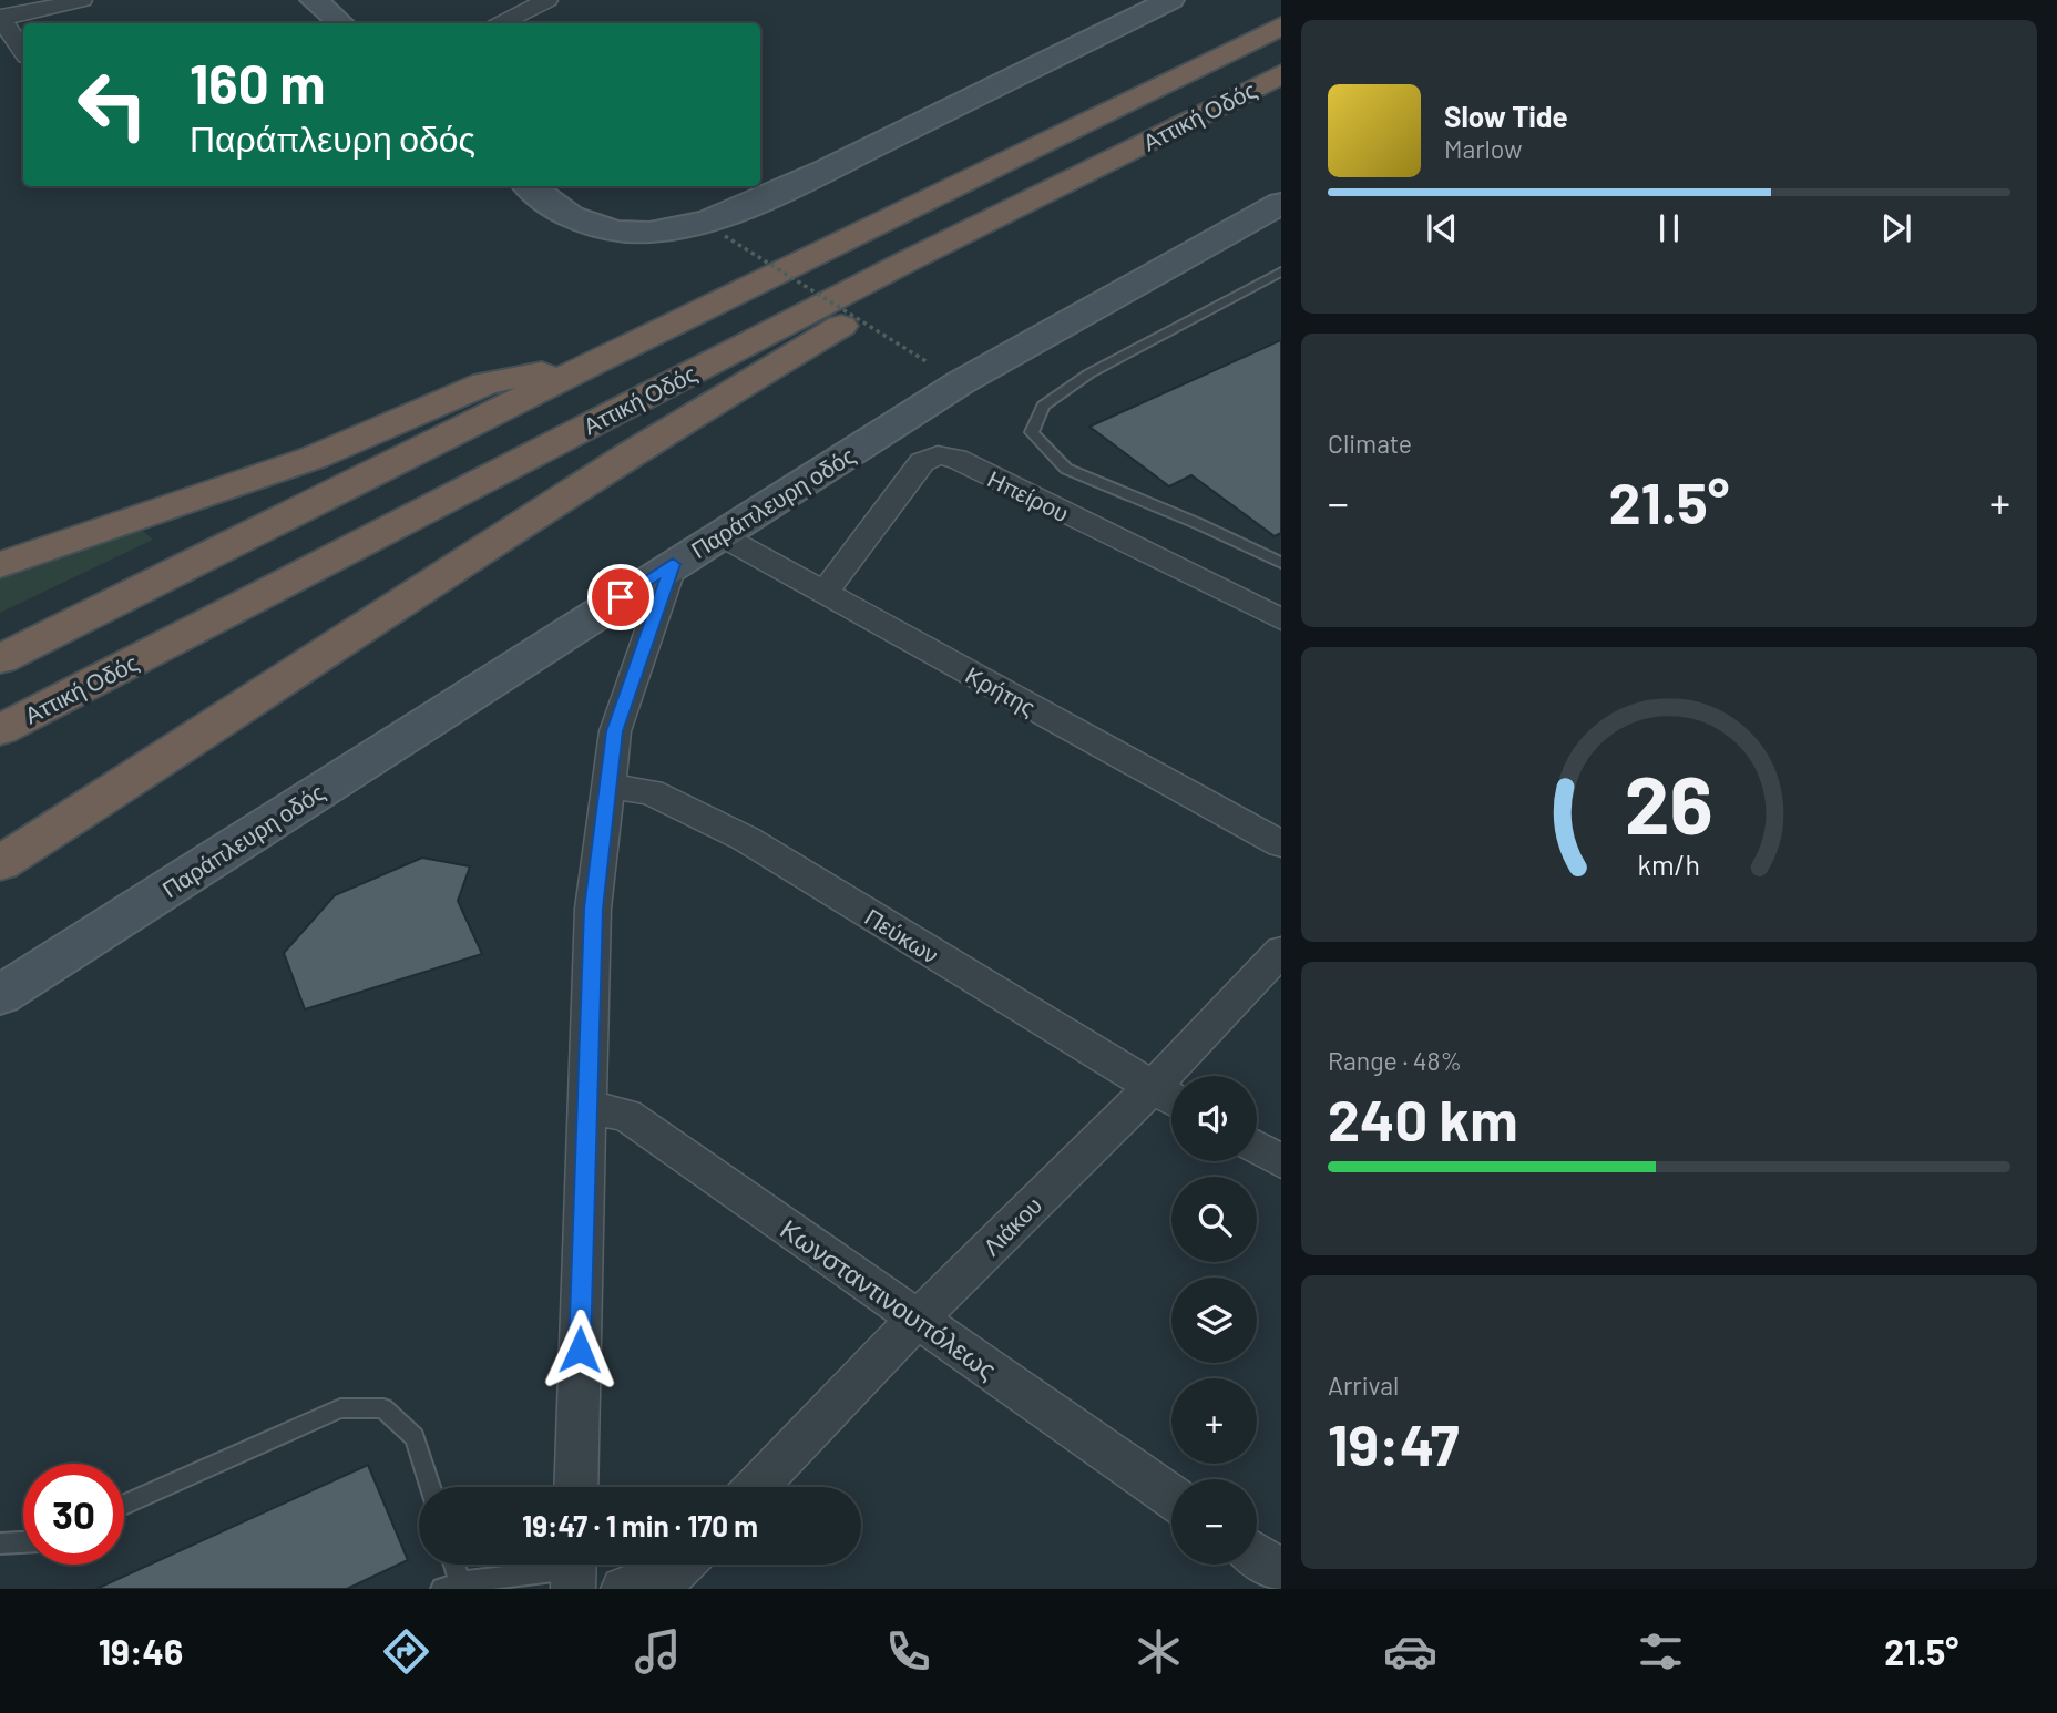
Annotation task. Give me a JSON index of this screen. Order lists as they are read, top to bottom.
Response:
{
  "streets": {
    "highway": ["Αττική Οδός"],
    "street": [
      "Ηπείρου",
      "Παράπλευρη οδός",
      "Κρήτης",
      "Πεύκων",
      "Λιάκου",
      "Κωνσταντινουπόλεως"
    ]
  },
  "crossings": [
    ["Ηπείρου", "Κρήτης"],
    ["Παράπλευρη οδός", "Κρήτης"],
    ["Πεύκων", "Λιάκου"],
    ["Λιάκου", "Κωνσταντινουπόλεως"]
  ],
  "page": {
    "turn": ["160 m", "Παράπλευρη οδός"],
    "song": ["Slow Tide", "Marlow"],
    "tile": [
      "Climate",
      ["Range · 48%", "240 km"],
      ["Arrival", "19:47"]
    ],
    "heat": ["−", "21.5°", "+"],
    "map_buttons": ["+", "−"],
    "limit": "30",
    "trip": "19:47 · 1 min · 170 m",
    "tabs": ["19:46", "21.5°"],
    "gauge": ["26", "km/h"]
  }
}
